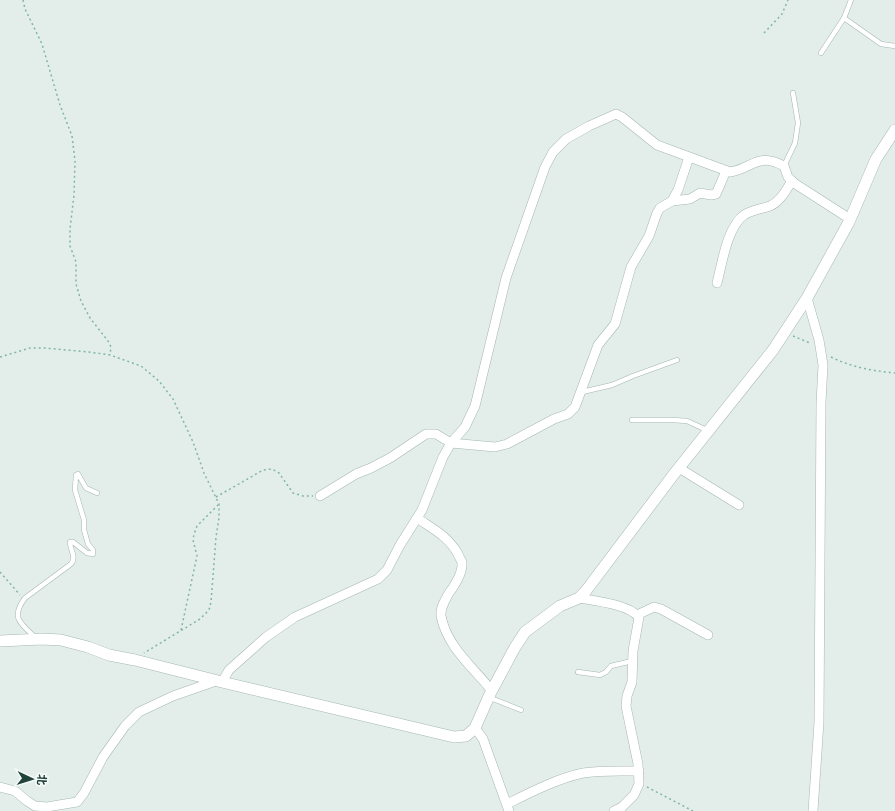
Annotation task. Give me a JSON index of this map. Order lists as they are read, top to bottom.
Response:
{
  "north": "right"
}
